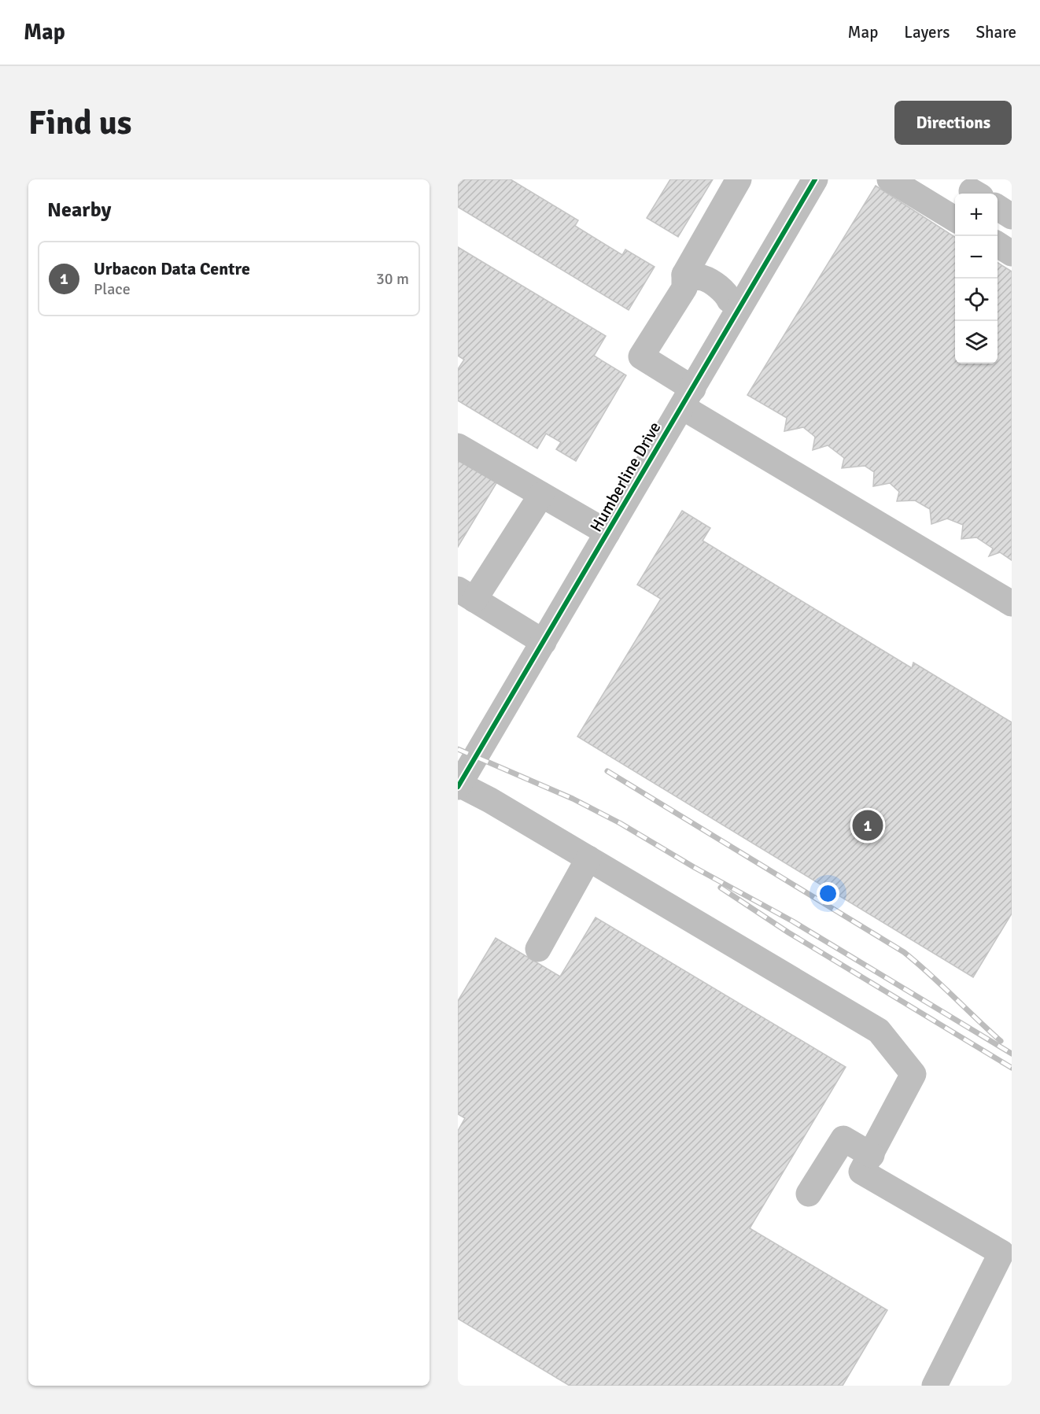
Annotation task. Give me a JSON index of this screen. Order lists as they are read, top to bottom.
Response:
{
  "streets": {
    "street": ["Humberline Drive"]
  },
  "page": {
    "header": "Map",
    "nav": ["Map", "Layers", "Share"],
    "buttons": "Directions",
    "title": "Find us",
    "heading": "Nearby",
    "map_buttons": ["+", "−"],
    "list": [
      {
        "mark": "1",
        "name": "Urbacon Data Centre",
        "note": "Place",
        "value": "30 m"
      }
    ],
    "pins": "1"
  }
}
